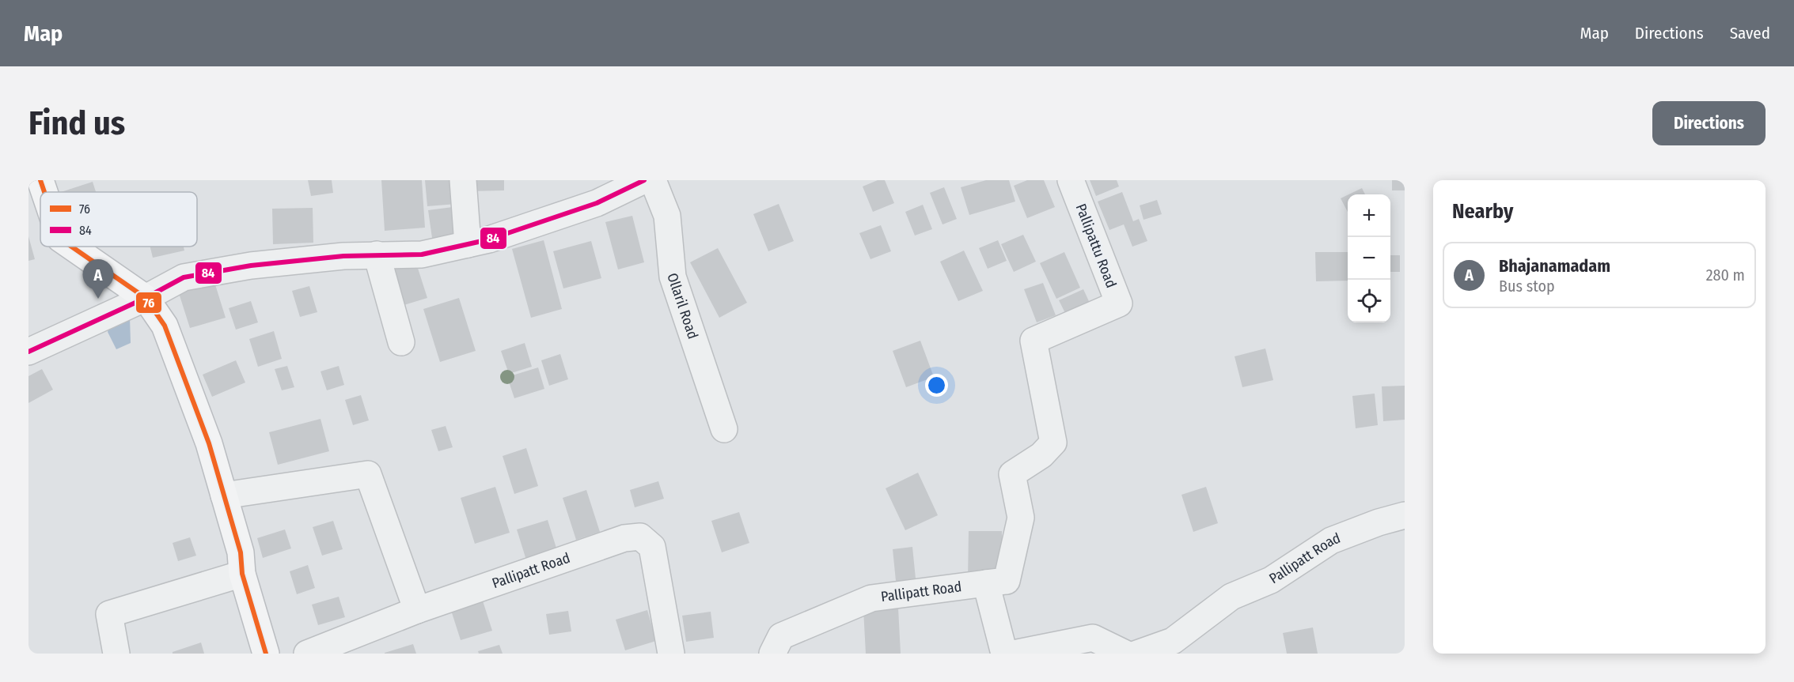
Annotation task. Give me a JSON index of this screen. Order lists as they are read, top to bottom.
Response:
{
  "streets": {
    "street": ["Pallipattu Road", "Ollaril Road", "Pallipatt Road"]
  },
  "crossings": [
    ["Pallipattu Road", "Pallipatt Road"]
  ],
  "lines": ["transit line 76", "transit line 84"],
  "legend": ["76", "84"],
  "page": {
    "header": "Map",
    "nav": ["Map", "Directions", "Saved"],
    "buttons": "Directions",
    "title": "Find us",
    "heading": "Nearby",
    "map_buttons": ["+", "−"],
    "list": [
      {
        "mark": "A",
        "name": "Bhajanamadam",
        "note": "Bus stop",
        "value": "280 m"
      }
    ],
    "pins": "A"
  }
}
